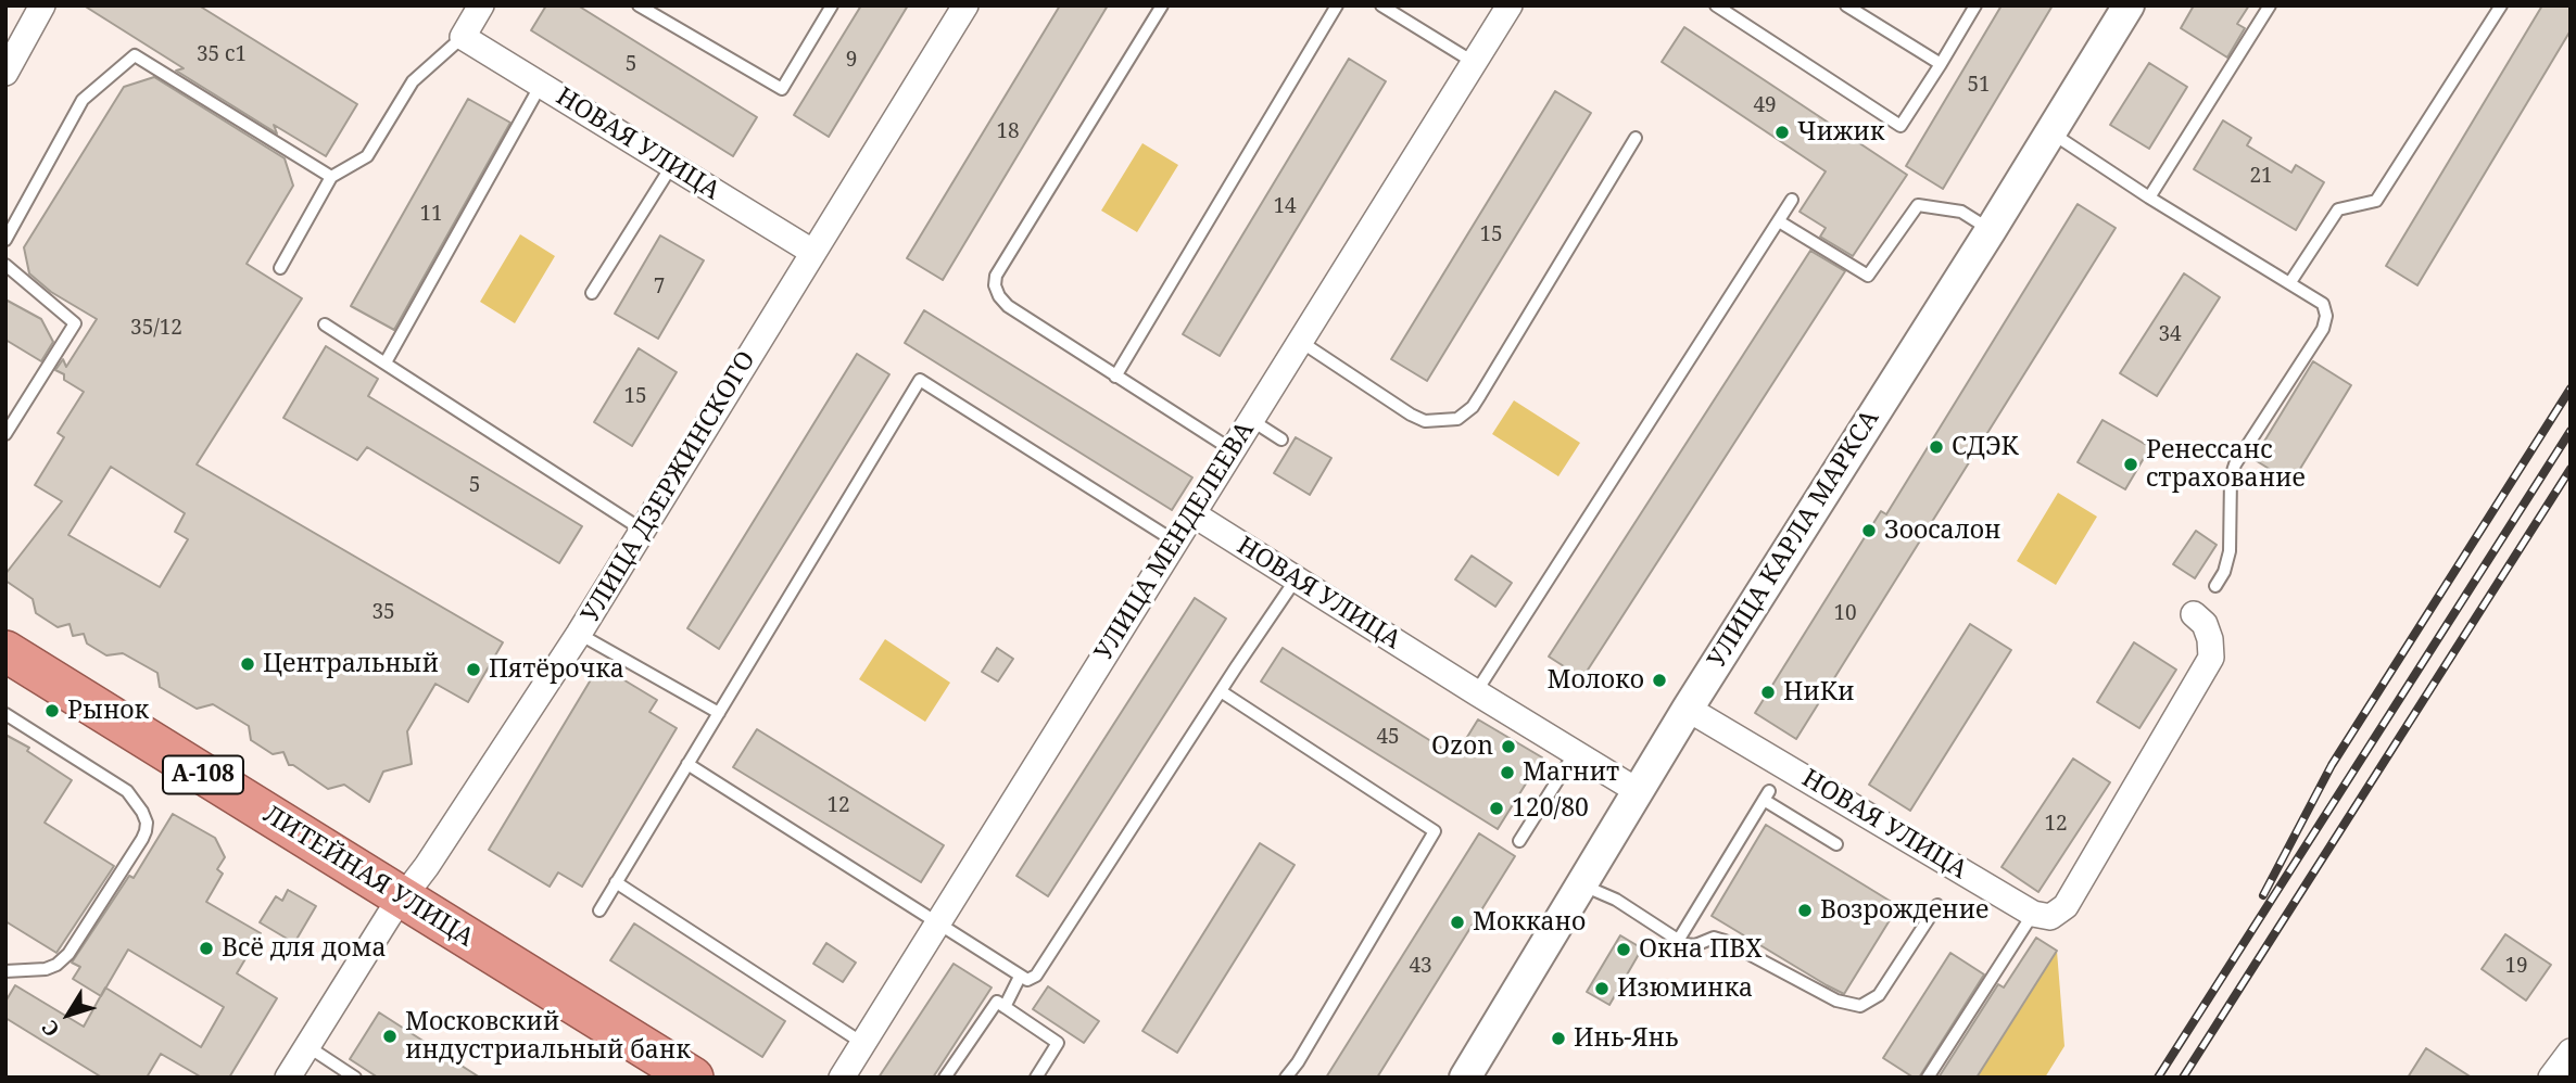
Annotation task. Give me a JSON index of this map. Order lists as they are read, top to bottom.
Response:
{
  "streets": {
    "highway": ["А-108", "ЛИТЕЙНАЯ УЛИЦА"],
    "street": [
      "НОВАЯ УЛИЦА",
      "УЛИЦА ДЗЕРЖИНСКОГО",
      "УЛИЦА КАРЛА МАРКСА",
      "УЛИЦА МЕНДЕЛЕЕВА"
    ]
  },
  "crossings": [
    ["НОВАЯ УЛИЦА", "УЛИЦА ДЗЕРЖИНСКОГО"],
    ["НОВАЯ УЛИЦА", "УЛИЦА КАРЛА МАРКСА"],
    ["НОВАЯ УЛИЦА", "УЛИЦА МЕНДЕЛЕЕВА"],
    ["УЛИЦА ДЗЕРЖИНСКОГО", "ЛИТЕЙНАЯ УЛИЦА"]
  ],
  "places": [
    "Чижик",
    "СДЭК",
    "Ренессанс страхование",
    "Зоосалон",
    "Центральный",
    "Пятёрочка",
    "Молоко",
    "НиКи",
    "Рынок",
    "Ozon",
    "Магнит",
    "120/80",
    "Возрождение",
    "Моккано",
    "Всё для дома",
    "Окна ПВХ",
    "Изюминка",
    "Московский индустриальный банк",
    "Инь-Янь"
  ],
  "house_numbers": [
    "35 с1",
    "9",
    "5",
    "51",
    "49",
    "18",
    "21",
    "14",
    "11",
    "15",
    "7",
    "35/12",
    "34",
    "15",
    "5",
    "35",
    "10",
    "45",
    "12",
    "12",
    "43",
    "19"
  ],
  "north": "bottom left"
}
